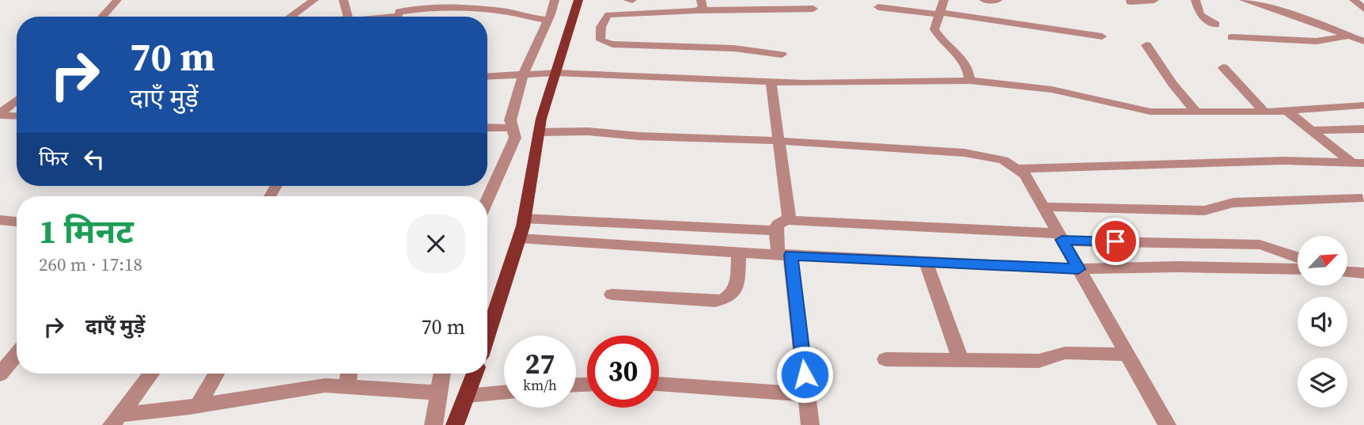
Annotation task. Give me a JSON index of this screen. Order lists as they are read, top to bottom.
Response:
{
  "north": "top right",
  "page": {
    "turn": ["70 m", "दाएँ मुड़ें"],
    "then": "फिर",
    "heading": ["1 मिनट", "260 m · 17:18"],
    "list": [
      {
        "name": "दाएँ मुड़ें",
        "value": "70 m"
      }
    ],
    "speed": "27 km/h",
    "limit": "30"
  }
}
